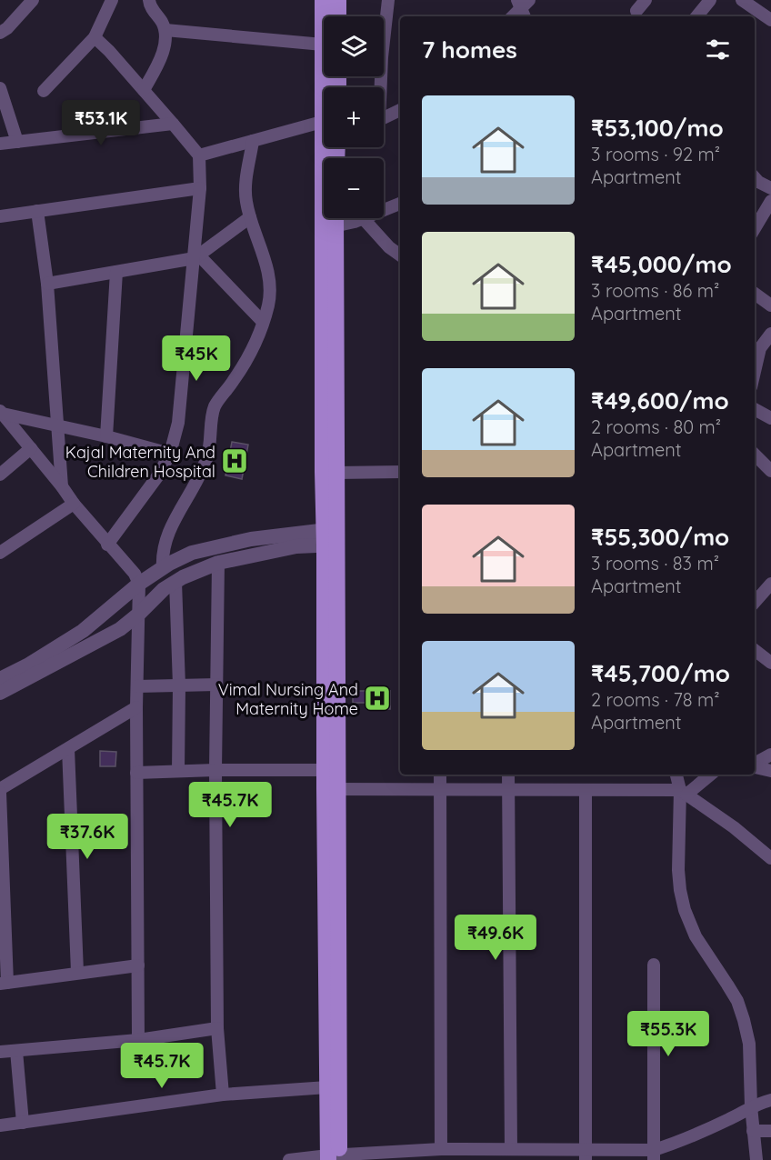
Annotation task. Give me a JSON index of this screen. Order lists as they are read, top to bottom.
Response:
{
  "places": {
    "hospital": ["Kajal Maternity And Children Hospital", "Vimal Nursing And Maternity Home"]
  },
  "page": {
    "map_buttons": ["+", "−"],
    "heading": "7 homes",
    "list": [
      {
        "name": "₹53,100/mo",
        "note": "3 rooms · 92 m² · Apartment"
      },
      {
        "name": "₹45,000/mo",
        "note": "3 rooms · 86 m² · Apartment"
      },
      {
        "name": "₹49,600/mo",
        "note": "2 rooms · 80 m² · Apartment"
      },
      {
        "name": "₹55,300/mo",
        "note": "3 rooms · 83 m² · Apartment"
      },
      {
        "name": "₹45,700/mo",
        "note": "2 rooms · 78 m² · Apartment"
      }
    ],
    "price": [
      "₹53.1K",
      "₹45K",
      "₹45.7K",
      "₹37.6K",
      "₹49.6K",
      "₹55.3K",
      "₹45.7K"
    ]
  }
}
